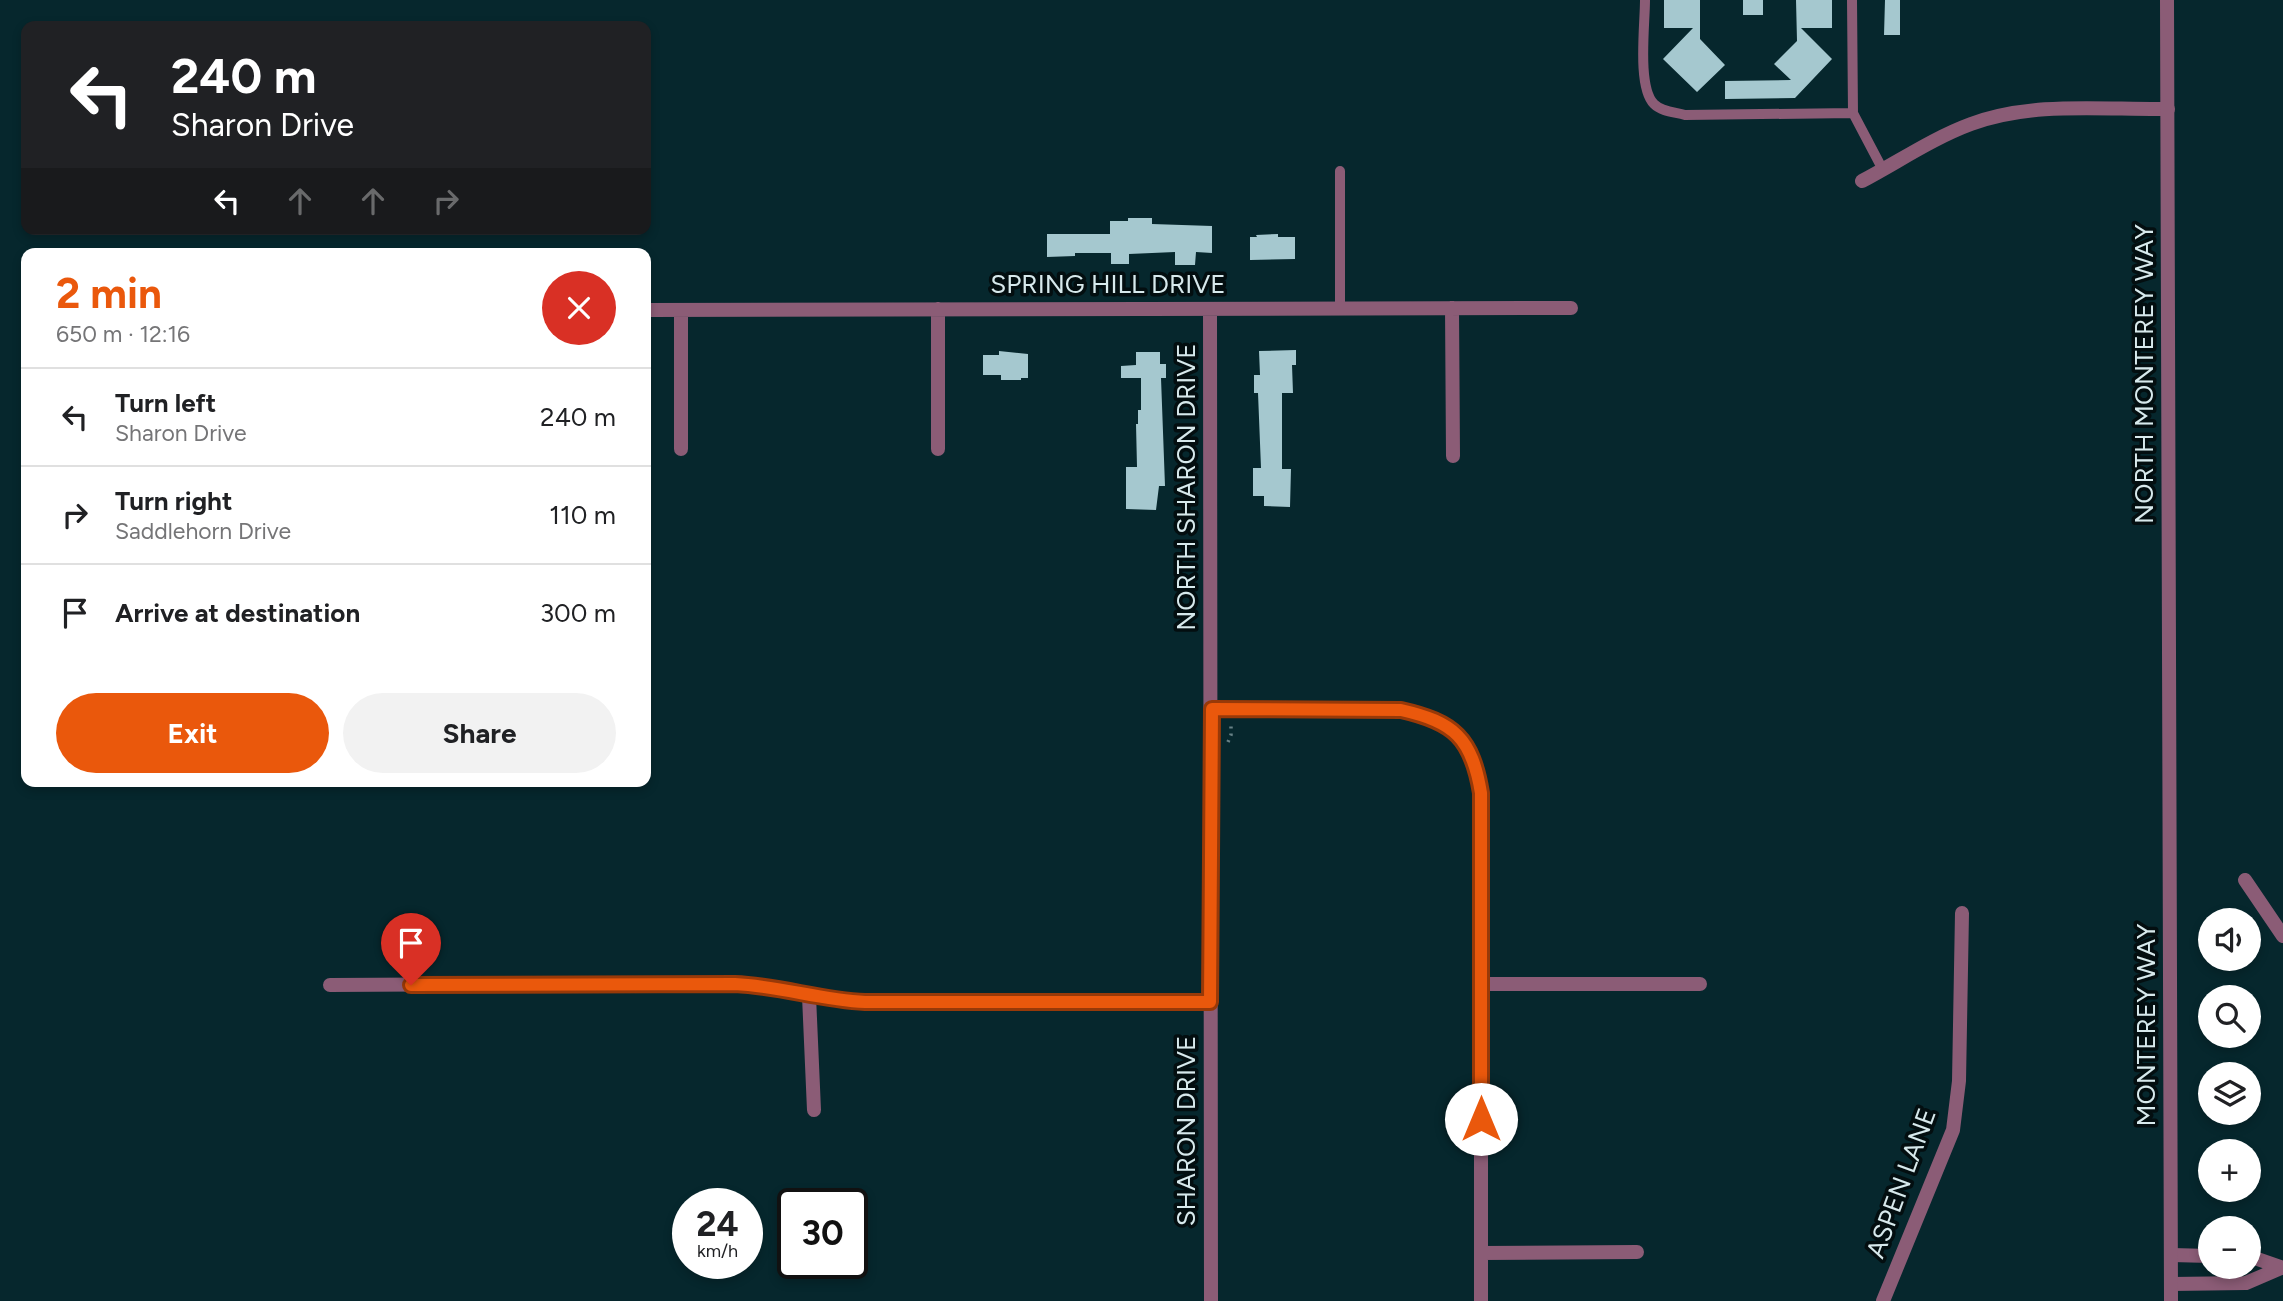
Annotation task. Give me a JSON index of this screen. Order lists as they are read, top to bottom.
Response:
{
  "streets": {
    "street": [
      "SPRING HILL DRIVE",
      "NORTH MONTEREY WAY",
      "NORTH SHARON DRIVE",
      "MONTEREY WAY",
      "SHARON DRIVE",
      "ASPEN LANE"
    ]
  },
  "crossings": [
    ["SPRING HILL DRIVE", "NORTH SHARON DRIVE"],
    ["NORTH MONTEREY WAY", "MONTEREY WAY"],
    ["NORTH SHARON DRIVE", "SHARON DRIVE"]
  ],
  "page": {
    "turn": ["240 m", "Sharon Drive"],
    "heading": ["2 min", "650 m · 12:16"],
    "list": [
      {
        "name": "Turn left",
        "note": "Sharon Drive",
        "value": "240 m"
      },
      {
        "name": "Turn right",
        "note": "Saddlehorn Drive",
        "value": "110 m"
      },
      {
        "name": "Arrive at destination",
        "value": "300 m"
      }
    ],
    "buttons": ["Exit", "Share"],
    "map_buttons": ["+", "−"],
    "speed": "24 km/h",
    "limit": "30"
  }
}
